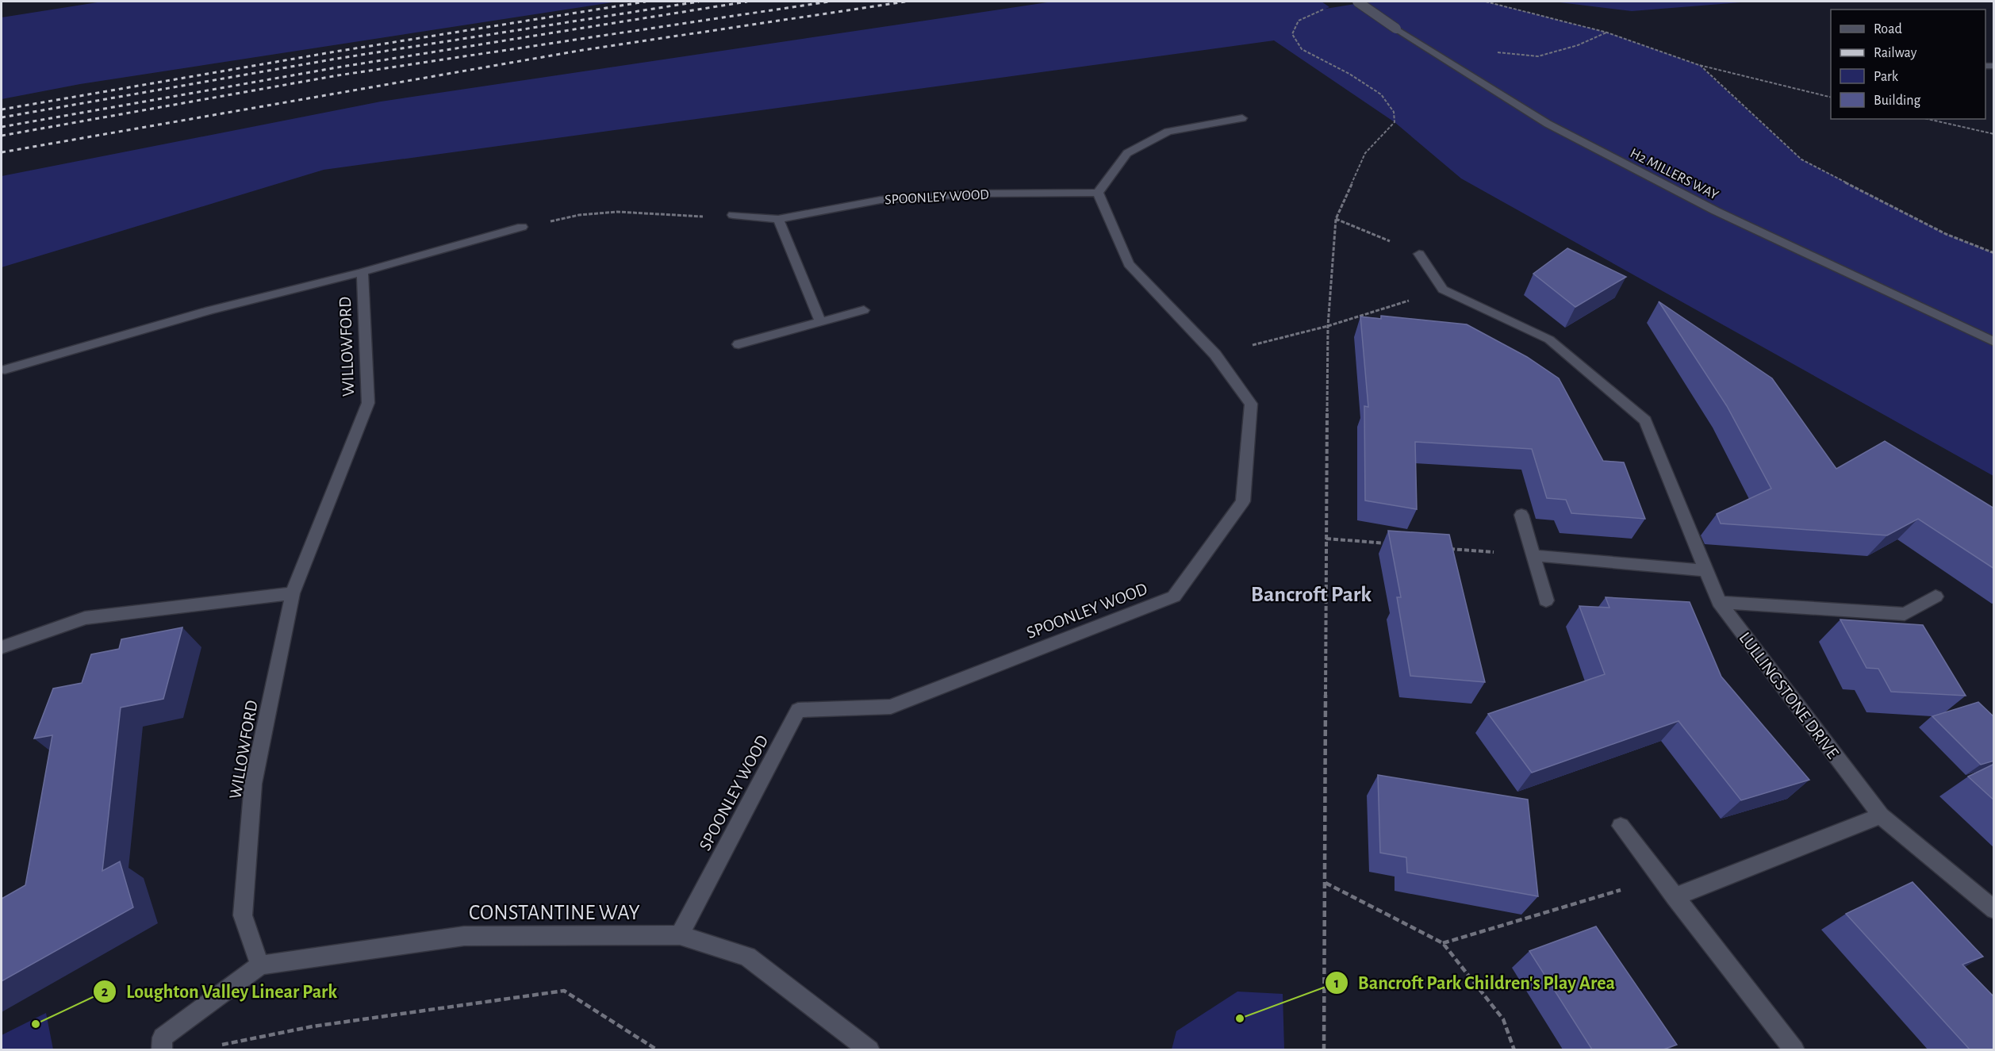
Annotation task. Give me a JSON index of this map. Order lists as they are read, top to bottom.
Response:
{
  "streets": {
    "street": [
      "H2 MILLERS WAY",
      "SPOONLEY WOOD",
      "WILLOWFORD",
      "LULLINGSTONE DRIVE",
      "CONSTANTINE WAY"
    ]
  },
  "crossings": [
    ["SPOONLEY WOOD", "CONSTANTINE WAY"],
    ["WILLOWFORD", "CONSTANTINE WAY"]
  ],
  "districts": ["Bancroft Park"],
  "places": ["Bancroft Park Children's Play Area", "Loughton Valley Linear Park"],
  "legend": [
    "Road",
    "Railway",
    "Park",
    "Building"
  ]
}
